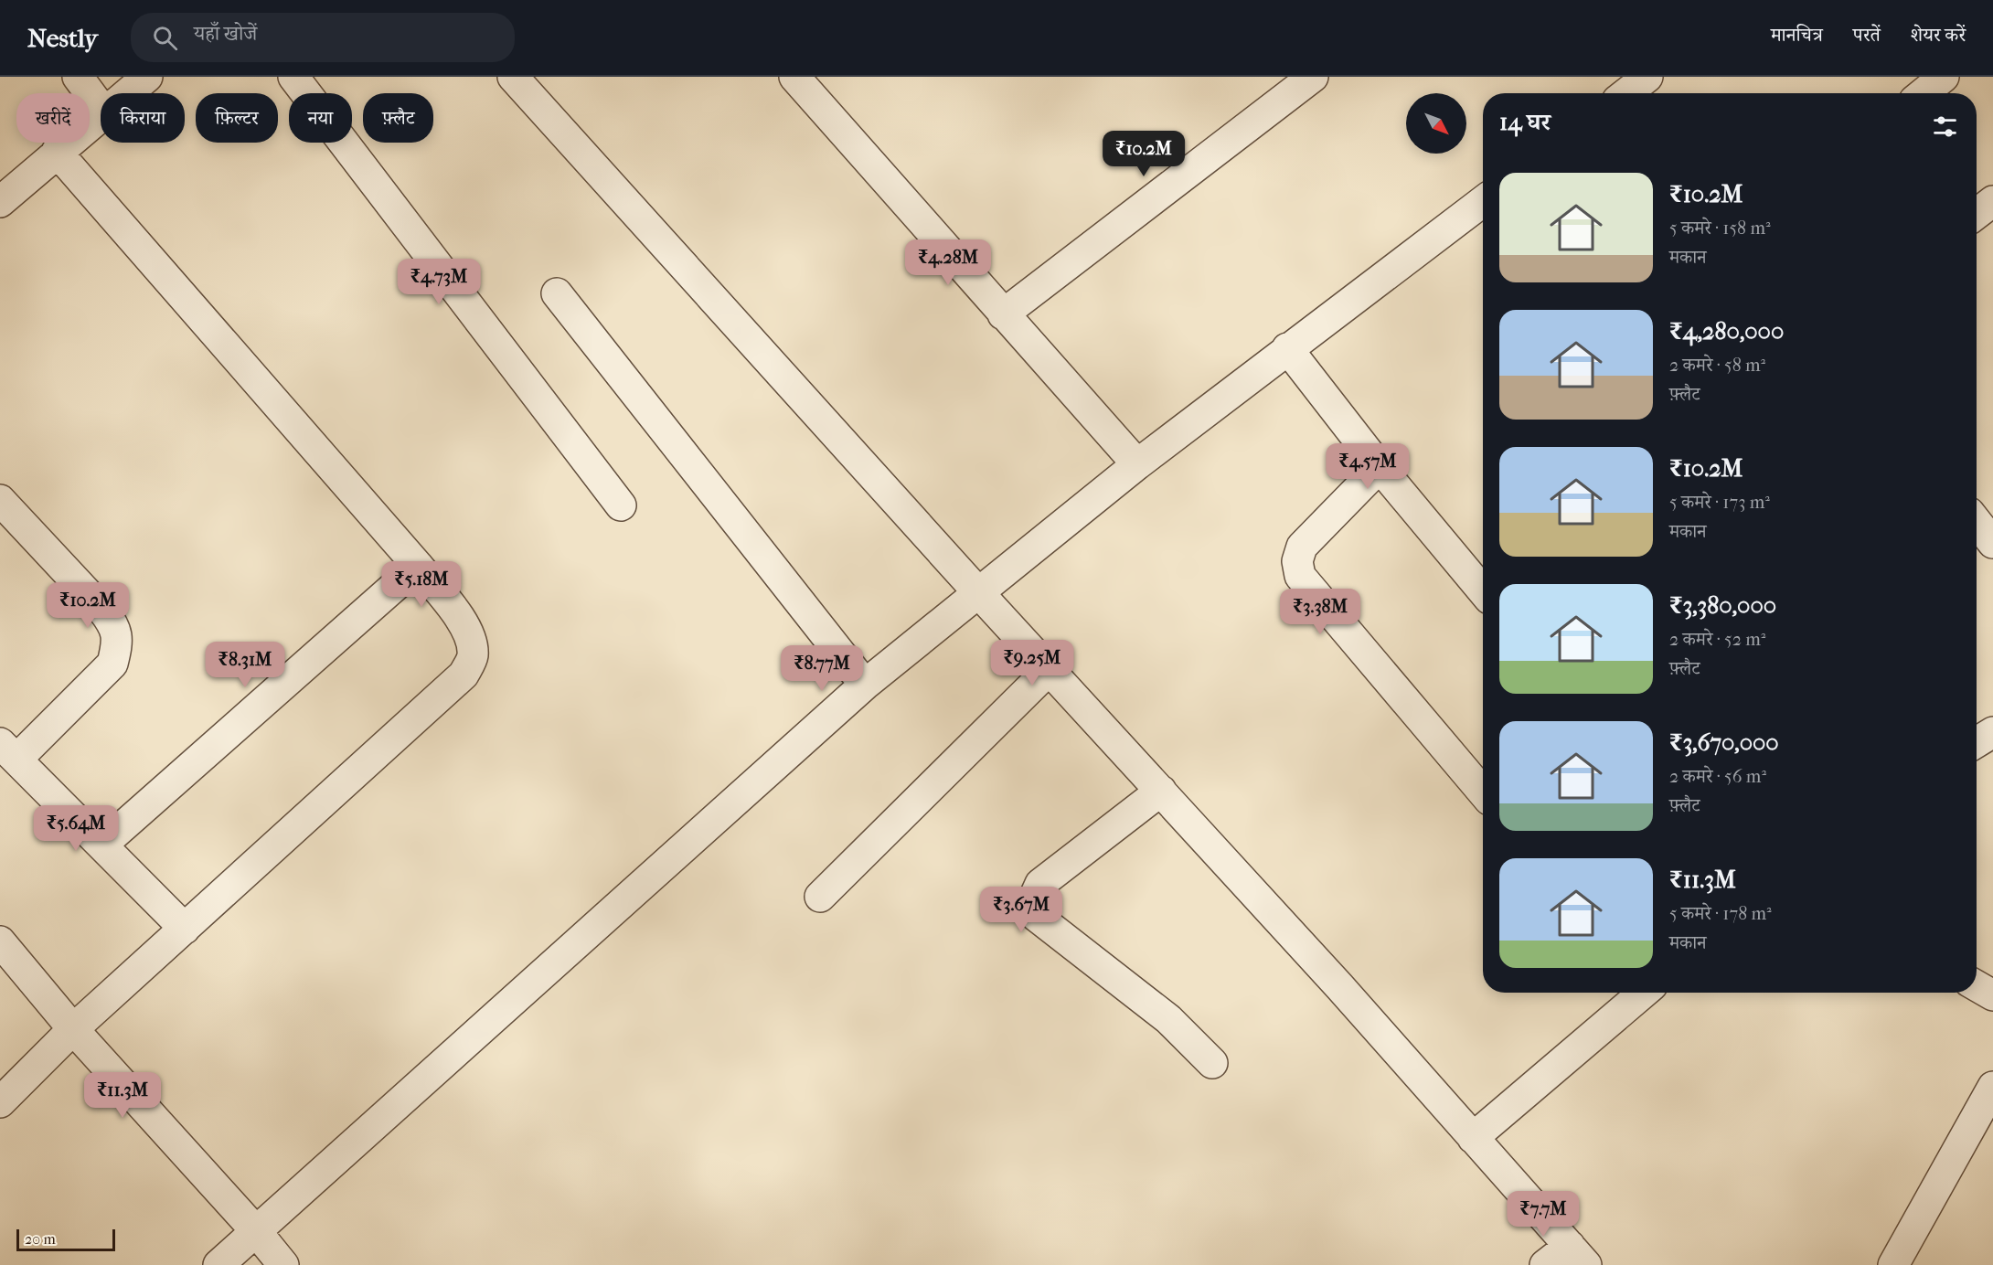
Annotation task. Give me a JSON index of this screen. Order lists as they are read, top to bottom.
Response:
{
  "scale_bar": "20 m",
  "north": "bottom right",
  "page": {
    "header": "Nestly",
    "search": "यहाँ खोजें",
    "nav": ["मानचित्र", "परतें", "शेयर करें"],
    "chip": [
      "खरीदें",
      "किराया",
      "फ़िल्टर",
      "नया",
      "फ़्लैट"
    ],
    "heading": "14 घर",
    "price": [
      "₹10.2M",
      "₹4.28M",
      "₹4.73M",
      "₹4.57M",
      "₹5.18M",
      "₹10.2M",
      "₹3.38M",
      "₹9.25M",
      "₹8.31M",
      "₹8.77M",
      "₹5.64M",
      "₹3.67M",
      "₹11.3M",
      "₹7.7M"
    ],
    "list": [
      {
        "name": "₹10.2M",
        "note": "5 कमरे · 158 m² · मकान"
      },
      {
        "name": "₹4,280,000",
        "note": "2 कमरे · 58 m² · फ़्लैट"
      },
      {
        "name": "₹10.2M",
        "note": "5 कमरे · 173 m² · मकान"
      },
      {
        "name": "₹3,380,000",
        "note": "2 कमरे · 52 m² · फ़्लैट"
      },
      {
        "name": "₹3,670,000",
        "note": "2 कमरे · 56 m² · फ़्लैट"
      },
      {
        "name": "₹11.3M",
        "note": "5 कमरे · 178 m² · मकान"
      }
    ],
    "scale": "20 m"
  }
}
